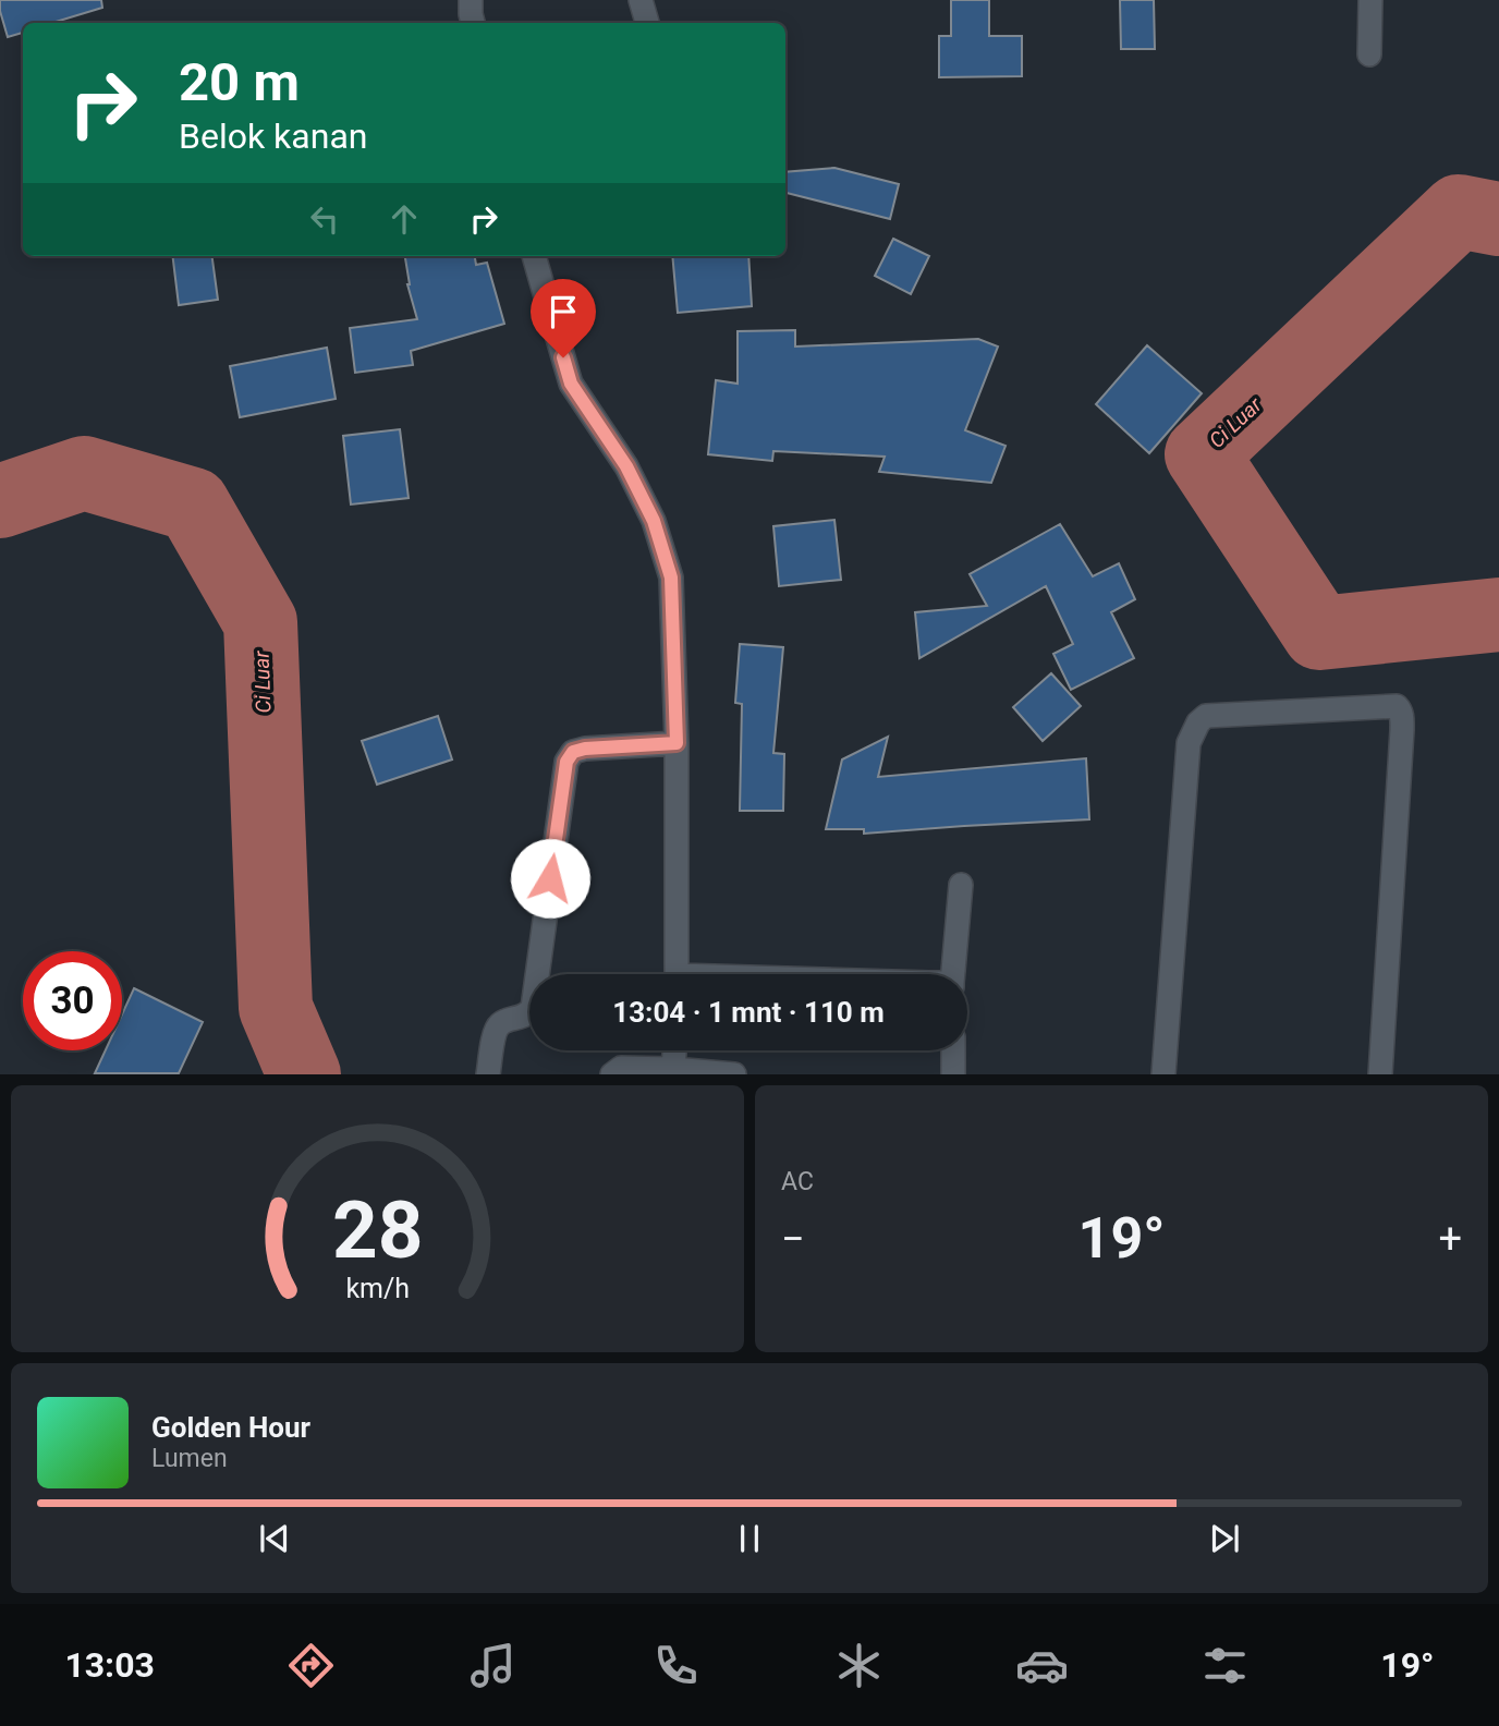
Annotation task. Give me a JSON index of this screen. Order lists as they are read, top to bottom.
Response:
{
  "water": ["Ci Luar"],
  "page": {
    "turn": ["20 m", "Belok kanan"],
    "limit": "30",
    "trip": "13:04 · 1 mnt · 110 m",
    "tile": "AC",
    "heat": ["−", "19°", "+"],
    "song": ["Golden Hour", "Lumen"],
    "tabs": ["13:03", "19°"],
    "gauge": ["28", "km/h"]
  }
}
